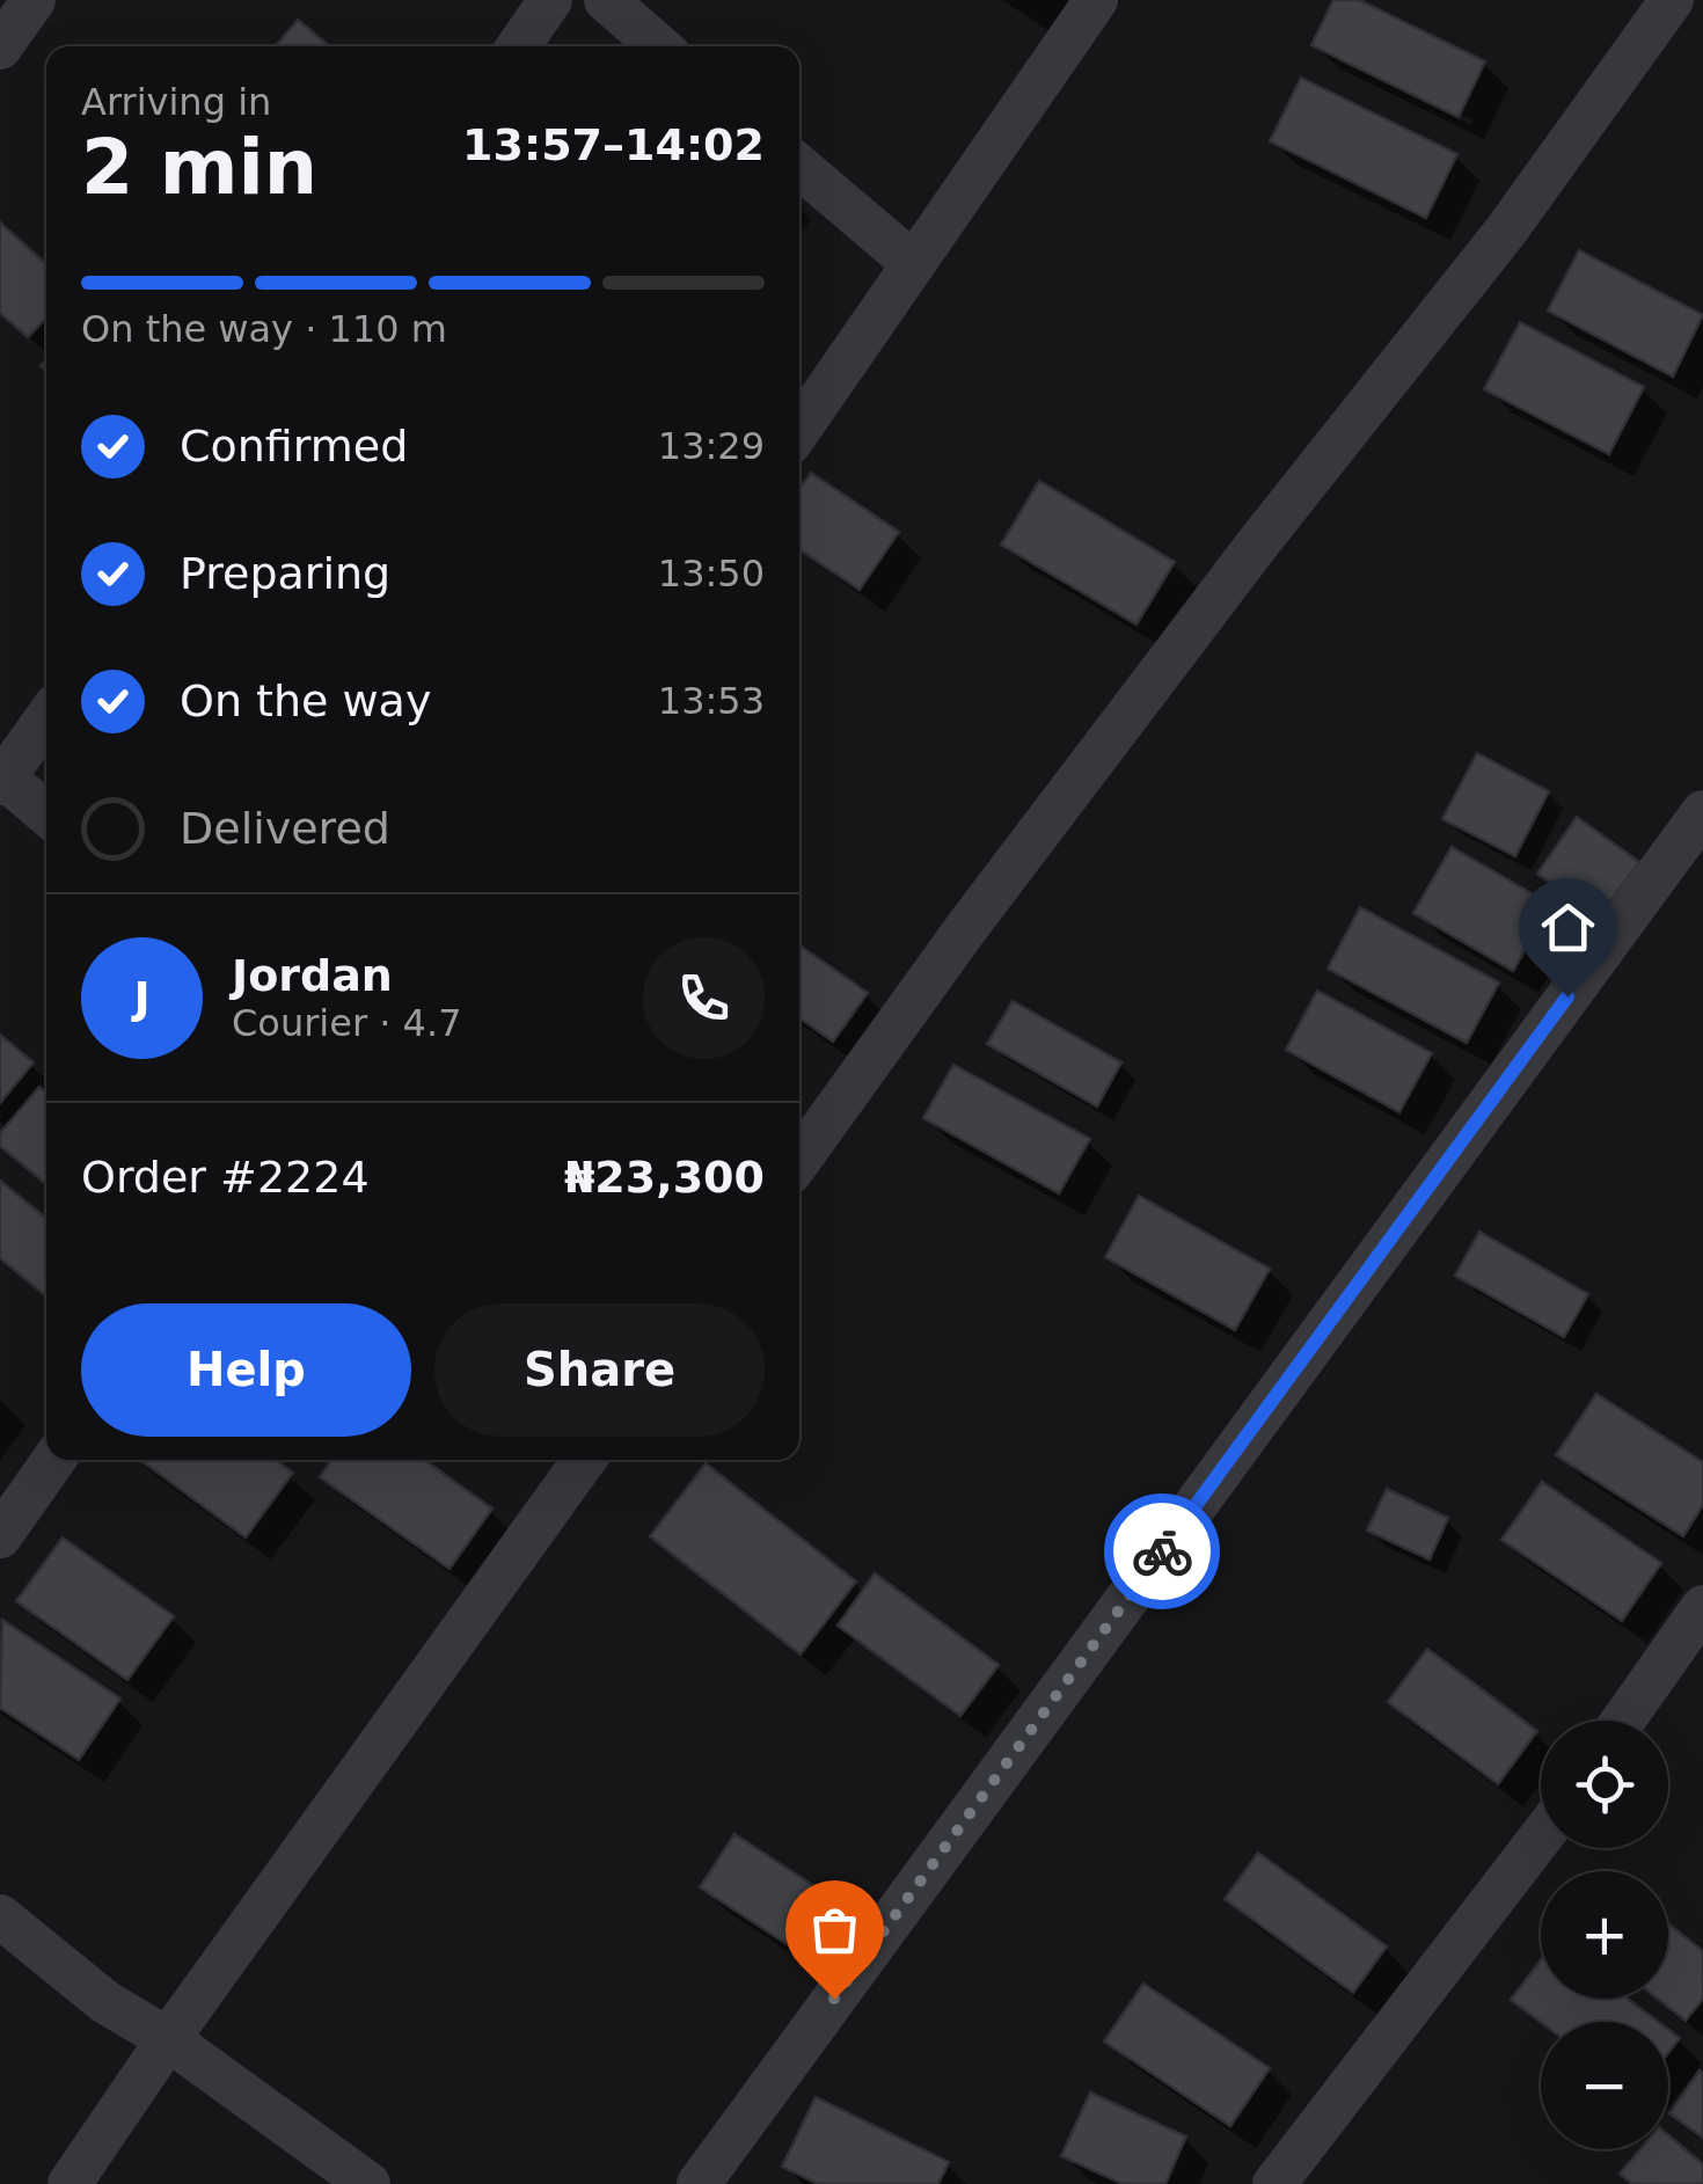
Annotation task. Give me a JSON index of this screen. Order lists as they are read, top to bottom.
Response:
{
  "page": {
    "heading": ["2 min", "Arriving in", "13:57–14:02"],
    "panel": [
      "Jordan",
      "Courier · 4.7",
      "Order #2224",
      "₦23,300"
    ],
    "bar": "On the way · 110 m",
    "list": [
      ["Confirmed", "13:29"],
      ["Preparing", "13:50"],
      ["On the way", "13:53"],
      "Delivered"
    ],
    "round": "J",
    "buttons": ["Help", "Share"],
    "map_buttons": ["+", "−"]
  }
}
